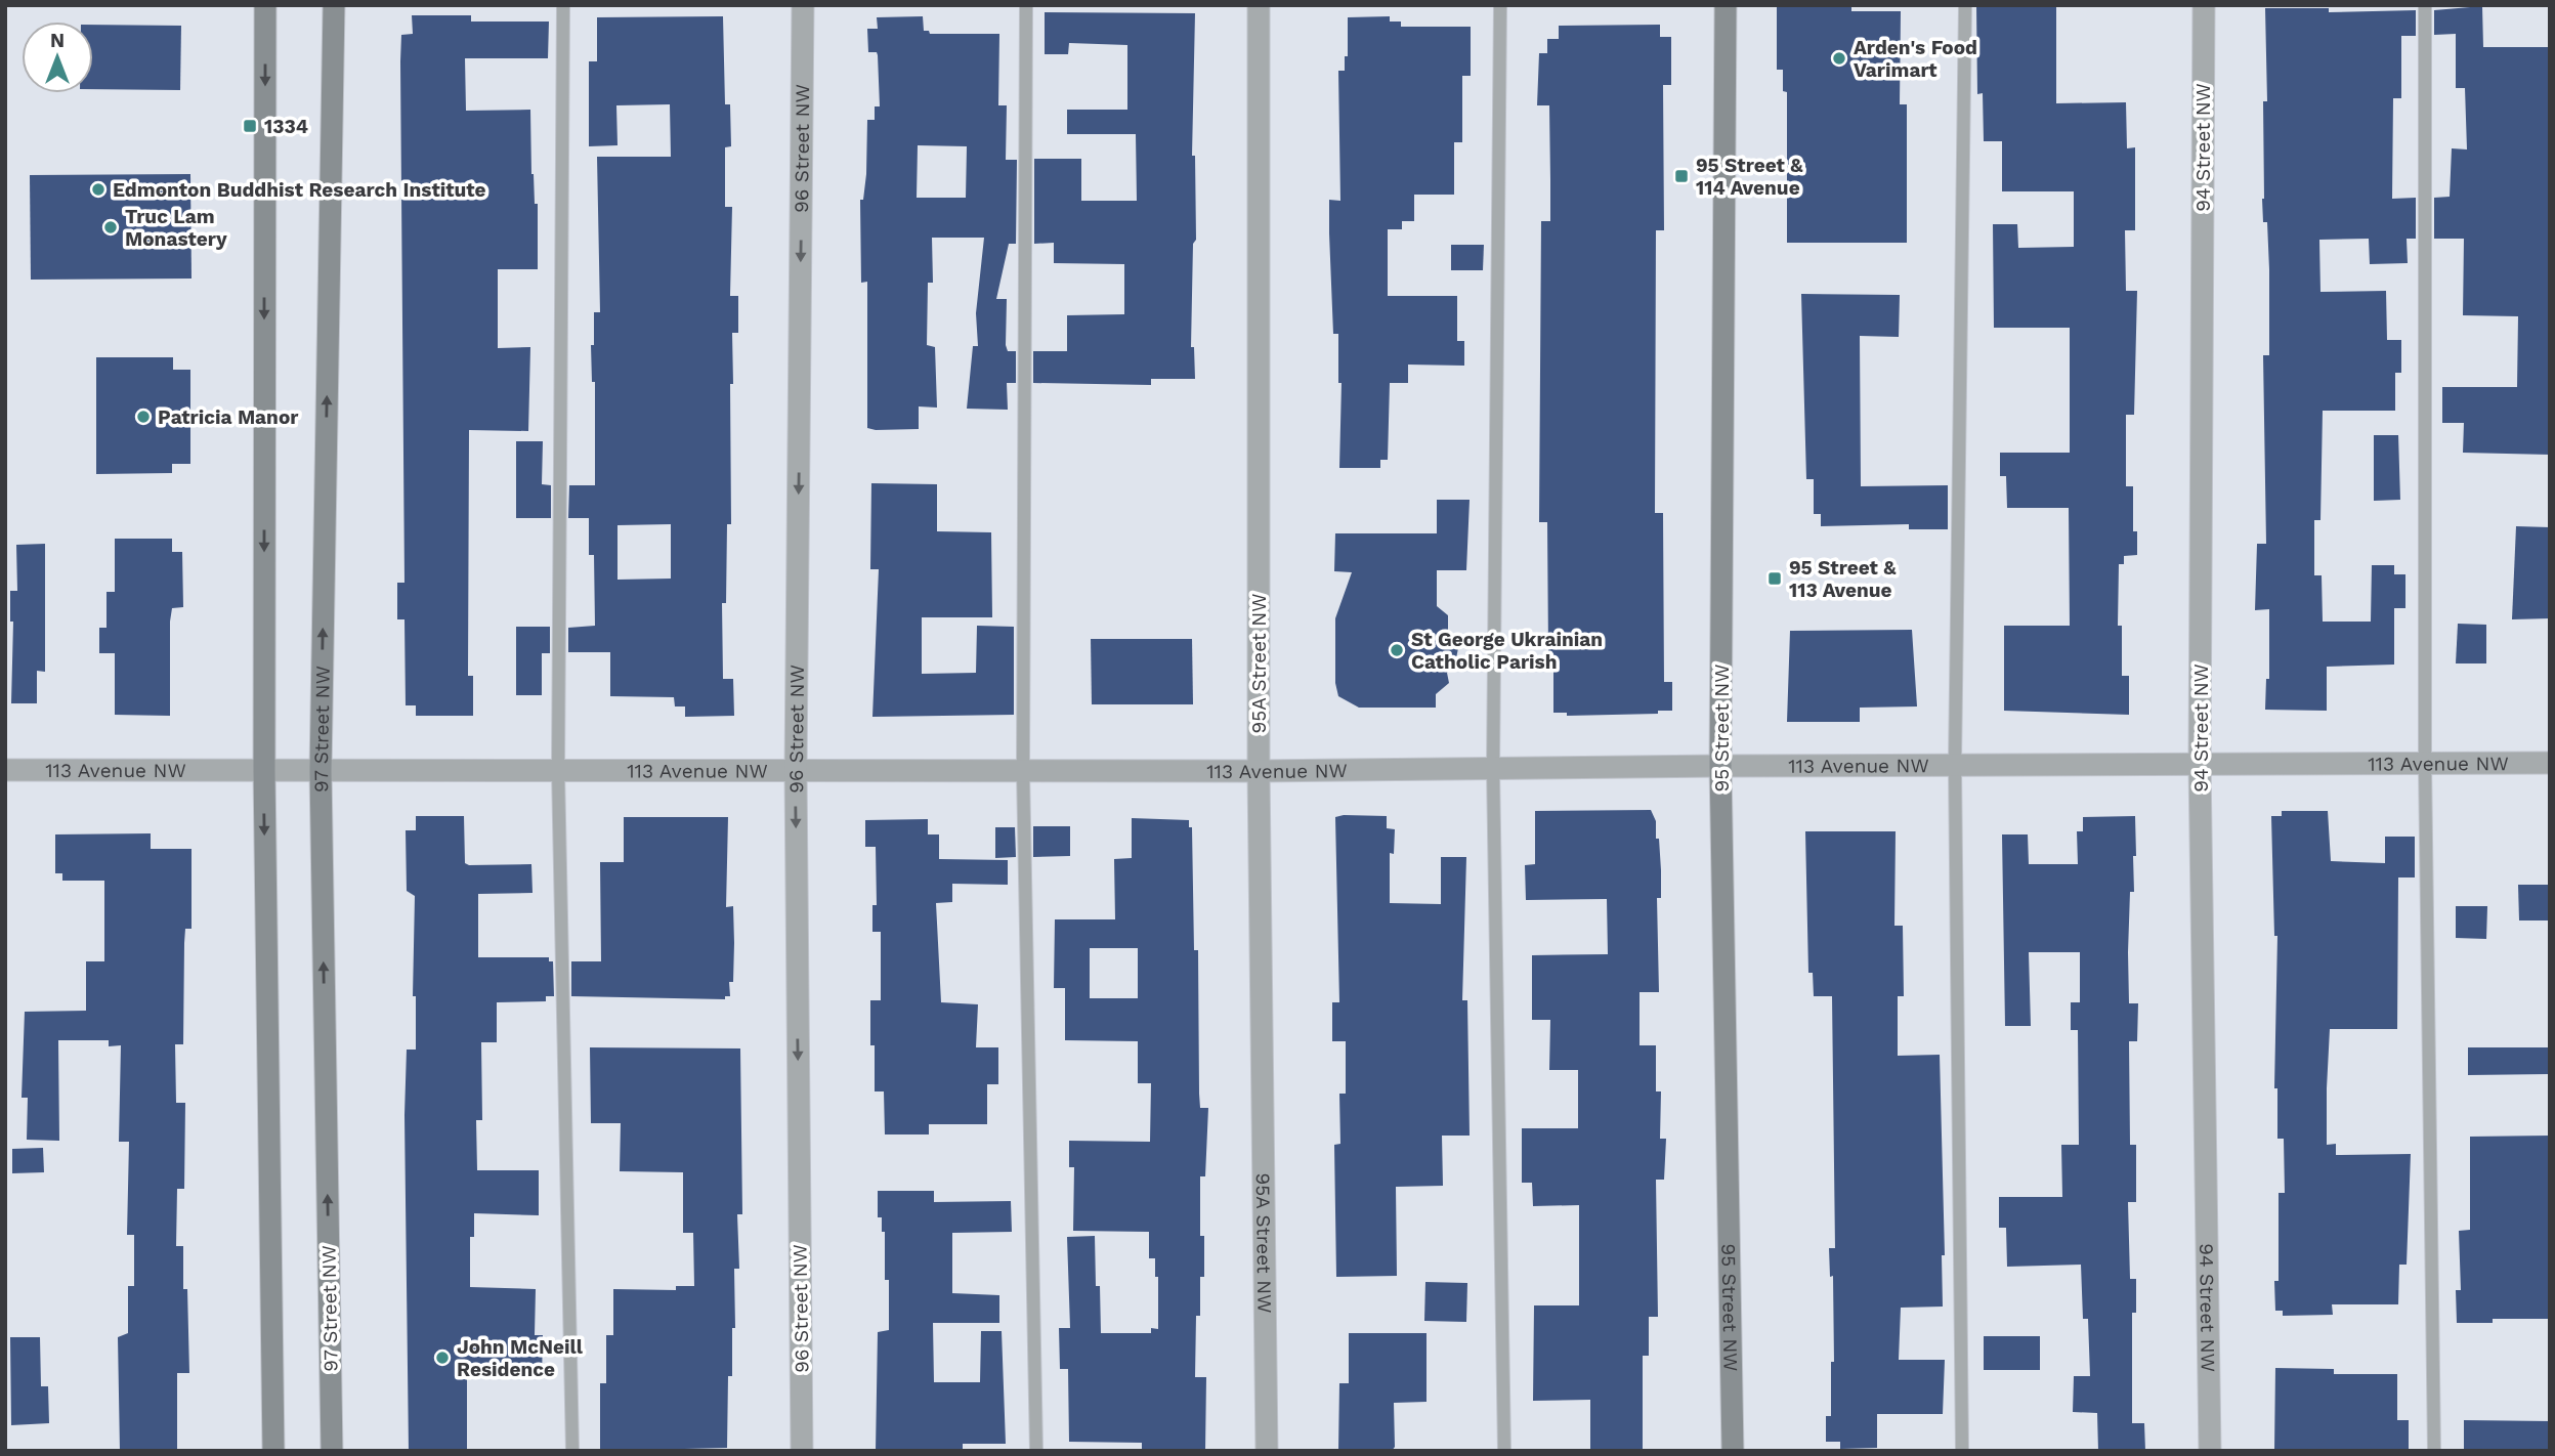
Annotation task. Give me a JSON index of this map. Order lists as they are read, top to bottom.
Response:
{
  "streets": {
    "main road": ["97 Street NW", "95 Street NW"],
    "street": [
      "96 Street NW",
      "94 Street NW",
      "95A Street NW",
      "113 Avenue NW"
    ]
  },
  "crossings": [
    ["96 Street NW", "113 Avenue NW"],
    ["94 Street NW", "113 Avenue NW"],
    ["95A Street NW", "113 Avenue NW"],
    ["97 Street NW", "113 Avenue NW"],
    ["95 Street NW", "113 Avenue NW"]
  ],
  "one_way": ["96 Street NW"],
  "places": {
    "other": [
      "Arden's Food Varimart",
      "Edmonton Buddhist Research Institute",
      "Truc Lam Monastery",
      "Patricia Manor",
      "St George Ukrainian Catholic Parish",
      "John McNeill Residence"
    ],
    "transit": ["1334", "95 Street & 114 Avenue", "95 Street & 113 Avenue"]
  },
  "north": "top"
}
